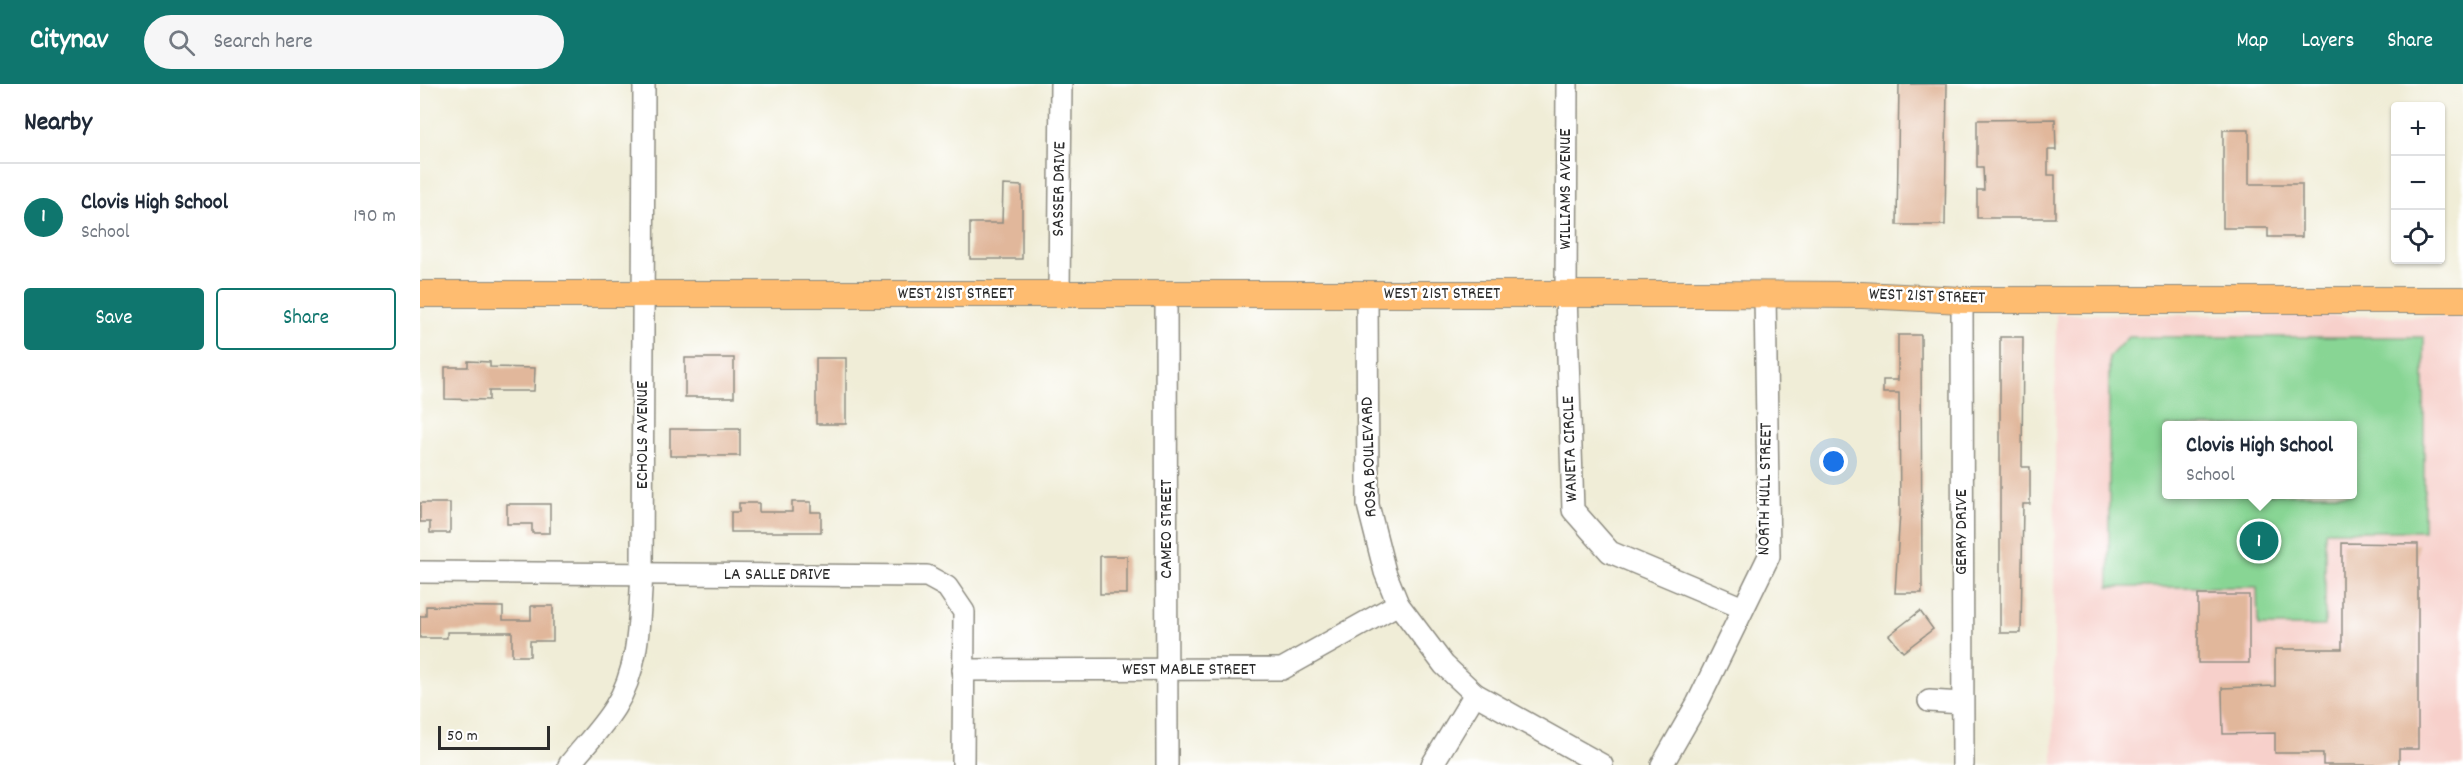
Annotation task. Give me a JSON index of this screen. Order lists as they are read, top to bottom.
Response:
{
  "streets": {
    "main road": ["WEST 21ST STREET"],
    "street": [
      "SASSER DRIVE",
      "WILLIAMS AVENUE",
      "ECHOLS AVENUE",
      "WANETA CIRCLE",
      "ROSA BOULEVARD",
      "NORTH HULL STREET",
      "CAMEO STREET",
      "GERRY DRIVE",
      "LA SALLE DRIVE",
      "WEST MABLE STREET"
    ]
  },
  "crossings": [
    ["SASSER DRIVE", "WEST 21ST STREET"],
    ["WILLIAMS AVENUE", "WEST 21ST STREET"],
    ["WILLIAMS AVENUE", "WANETA CIRCLE"],
    ["WEST 21ST STREET", "ECHOLS AVENUE"],
    ["WEST 21ST STREET", "WANETA CIRCLE"],
    ["WEST 21ST STREET", "ROSA BOULEVARD"],
    ["WEST 21ST STREET", "NORTH HULL STREET"],
    ["WEST 21ST STREET", "CAMEO STREET"],
    ["WEST 21ST STREET", "GERRY DRIVE"],
    ["ECHOLS AVENUE", "LA SALLE DRIVE"],
    ["WANETA CIRCLE", "NORTH HULL STREET"],
    ["ROSA BOULEVARD", "WEST MABLE STREET"],
    ["CAMEO STREET", "WEST MABLE STREET"],
    ["LA SALLE DRIVE", "WEST MABLE STREET"]
  ],
  "scale_bar": "50 m",
  "page": {
    "header": "Citynav",
    "search": "Search here",
    "nav": ["Map", "Layers", "Share"],
    "heading": "Nearby",
    "map_buttons": ["+", "−"],
    "list": [
      {
        "mark": "1",
        "name": "Clovis High School",
        "note": "School",
        "value": "190 m"
      }
    ],
    "buttons": ["Save", "Share"],
    "popup": ["Clovis High School", "School"],
    "pins": "1",
    "scale": "50 m"
  }
}
